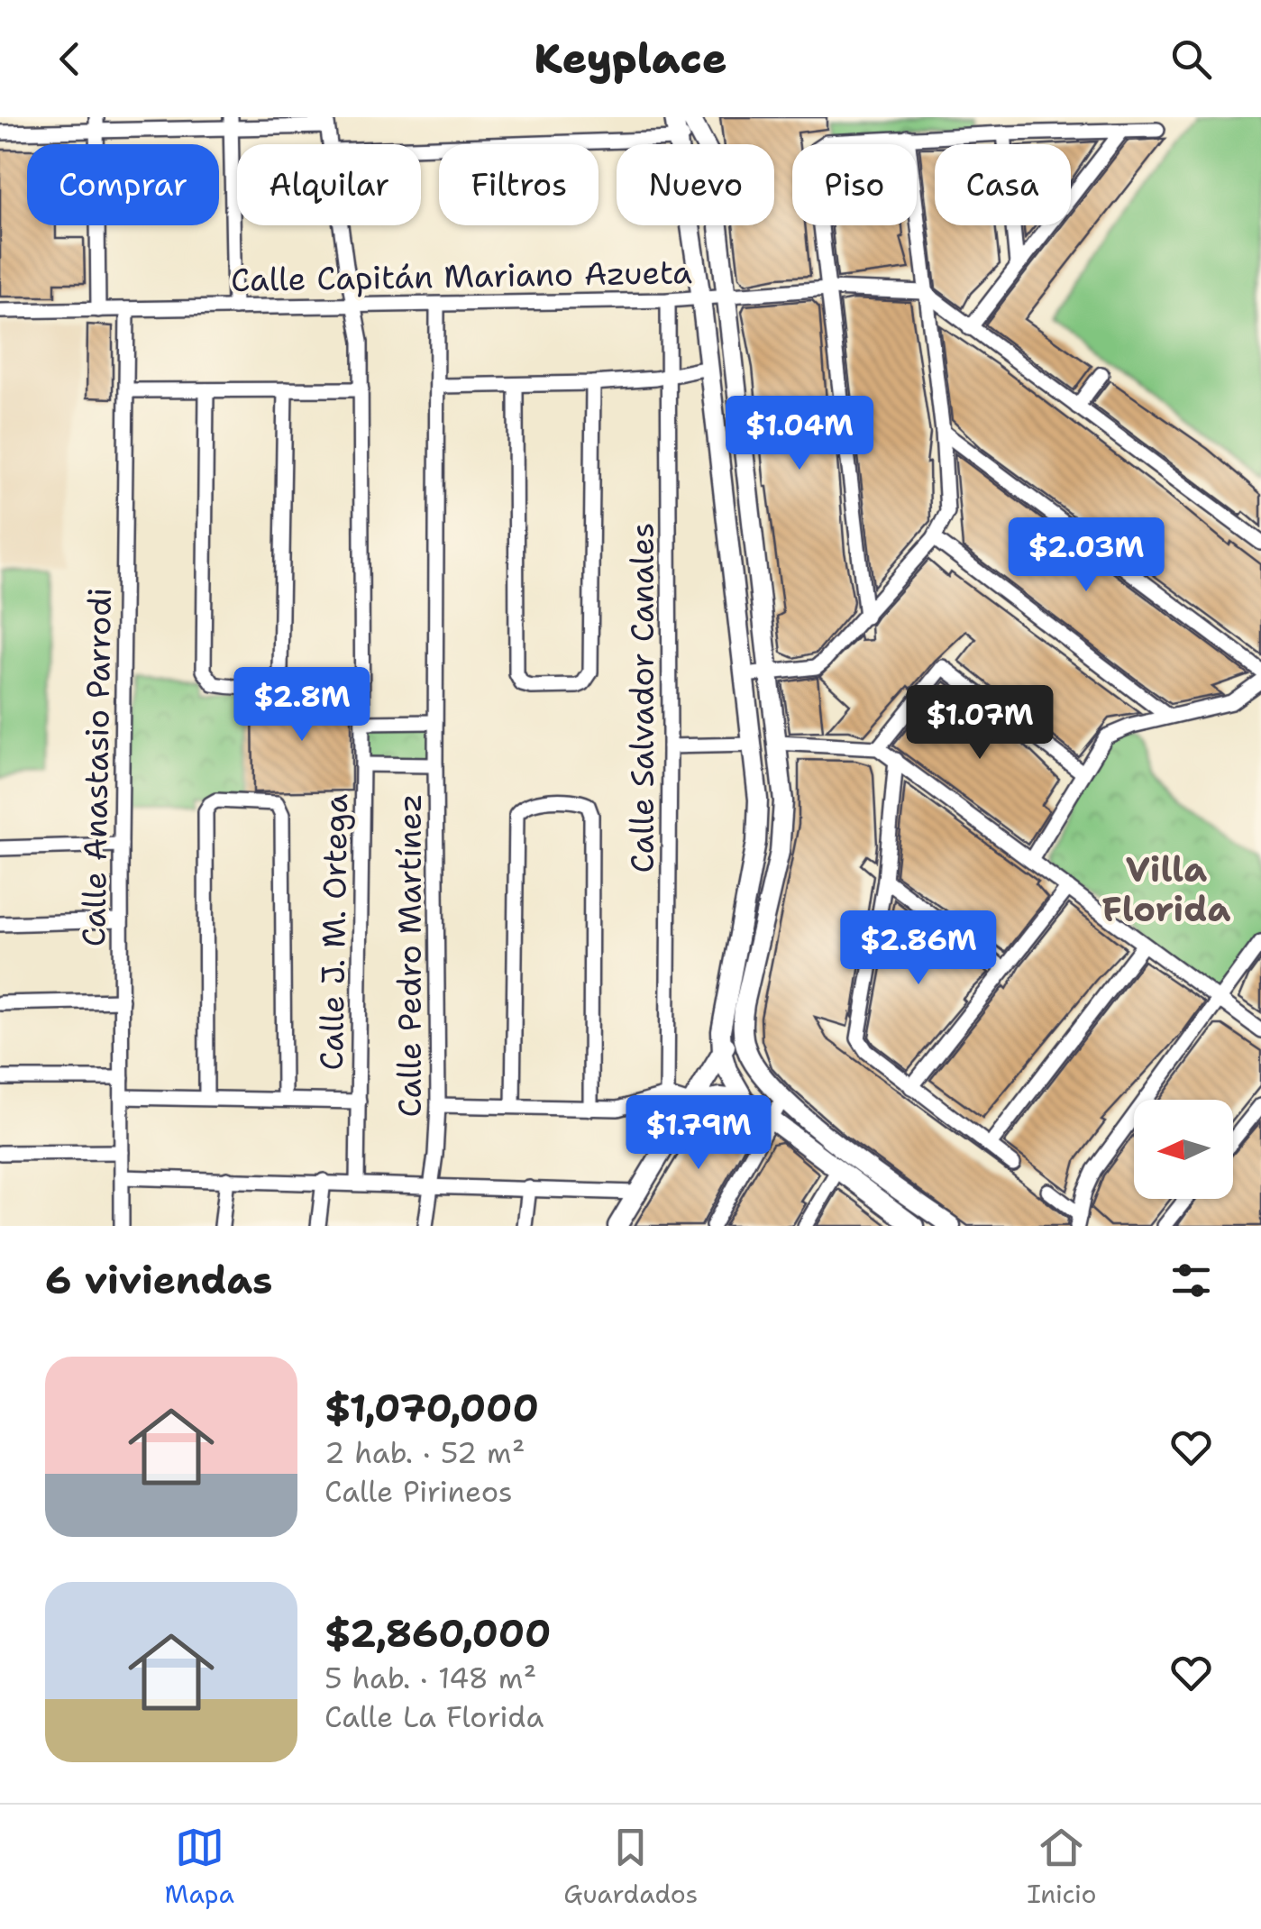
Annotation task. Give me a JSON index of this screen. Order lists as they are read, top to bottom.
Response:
{
  "streets": {
    "street": [
      "Calle Capitán Mariano Azueta",
      "Calle Salvador Canales",
      "Calle Anastasio Parrodi",
      "Calle J. M. Ortega",
      "Calle Pedro Martínez"
    ]
  },
  "crossings": [
    ["Calle Capitán Mariano Azueta", "Calle Salvador Canales"],
    ["Calle Capitán Mariano Azueta", "Calle Anastasio Parrodi"],
    ["Calle Capitán Mariano Azueta", "Calle J. M. Ortega"],
    ["Calle Capitán Mariano Azueta", "Calle Pedro Martínez"]
  ],
  "districts": ["Villa Florida"],
  "north": "left",
  "page": {
    "header": "Keyplace",
    "chip": [
      "Comprar",
      "Alquilar",
      "Filtros",
      "Nuevo",
      "Piso",
      "Casa"
    ],
    "price": [
      "$1.04M",
      "$2.03M",
      "$2.8M",
      "$1.07M",
      "$2.86M",
      "$1.79M"
    ],
    "heading": "6 viviendas",
    "list": [
      {
        "name": "$1,070,000",
        "note": "2 hab. · 52 m² · Calle Pirineos"
      },
      {
        "name": "$2,860,000",
        "note": "5 hab. · 148 m² · Calle La Florida"
      }
    ],
    "tabs": ["Mapa", "Guardados", "Inicio"]
  }
}
